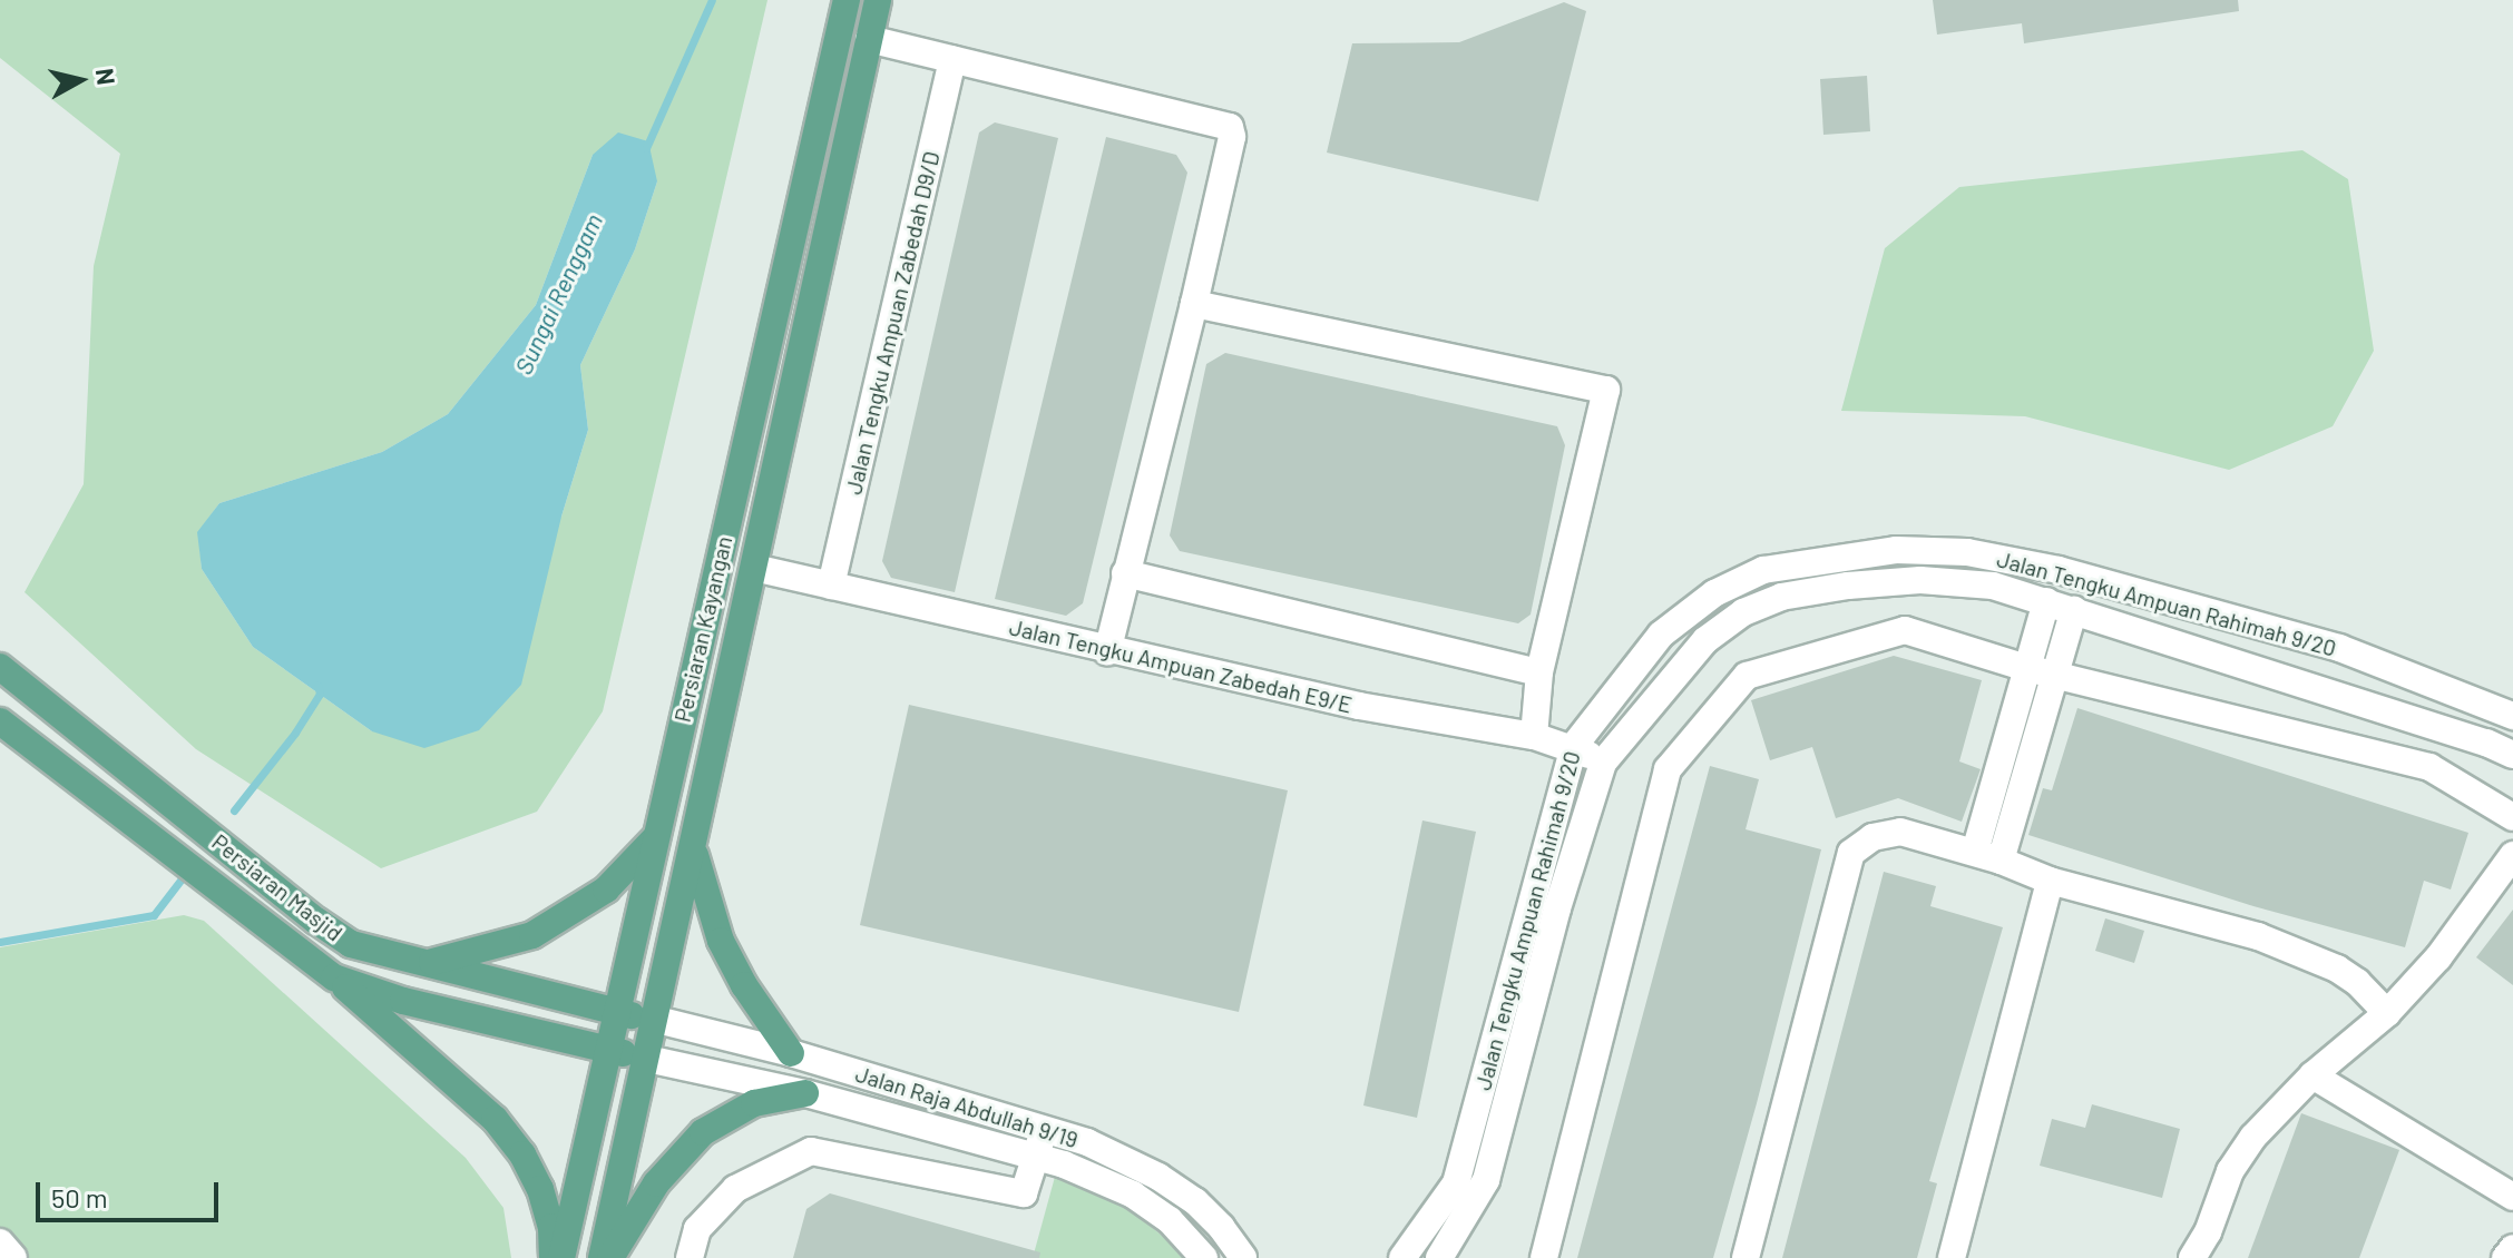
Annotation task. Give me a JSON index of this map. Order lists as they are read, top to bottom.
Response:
{
  "streets": {
    "main road": ["Persiaran Kayangan", "Persiaran Masjid"],
    "street": [
      "Jalan Tengku Ampuan Zabedah D9/D",
      "Jalan Tengku Ampuan Rahimah 9/20",
      "Jalan Tengku Ampuan Zabedah E9/E",
      "Jalan Raja Abdullah 9/19"
    ]
  },
  "crossings": [
    ["Jalan Tengku Ampuan Zabedah D9/D", "Jalan Tengku Ampuan Zabedah E9/E"],
    ["Jalan Tengku Ampuan Rahimah 9/20", "Jalan Tengku Ampuan Zabedah E9/E"],
    ["Persiaran Kayangan", "Jalan Tengku Ampuan Zabedah E9/E"],
    ["Persiaran Kayangan", "Persiaran Masjid"],
    ["Persiaran Kayangan", "Jalan Raja Abdullah 9/19"],
    ["Persiaran Masjid", "Jalan Raja Abdullah 9/19"]
  ],
  "water": ["Sungai Renggam"],
  "scale_bar": "50 m",
  "north": "right"
}
